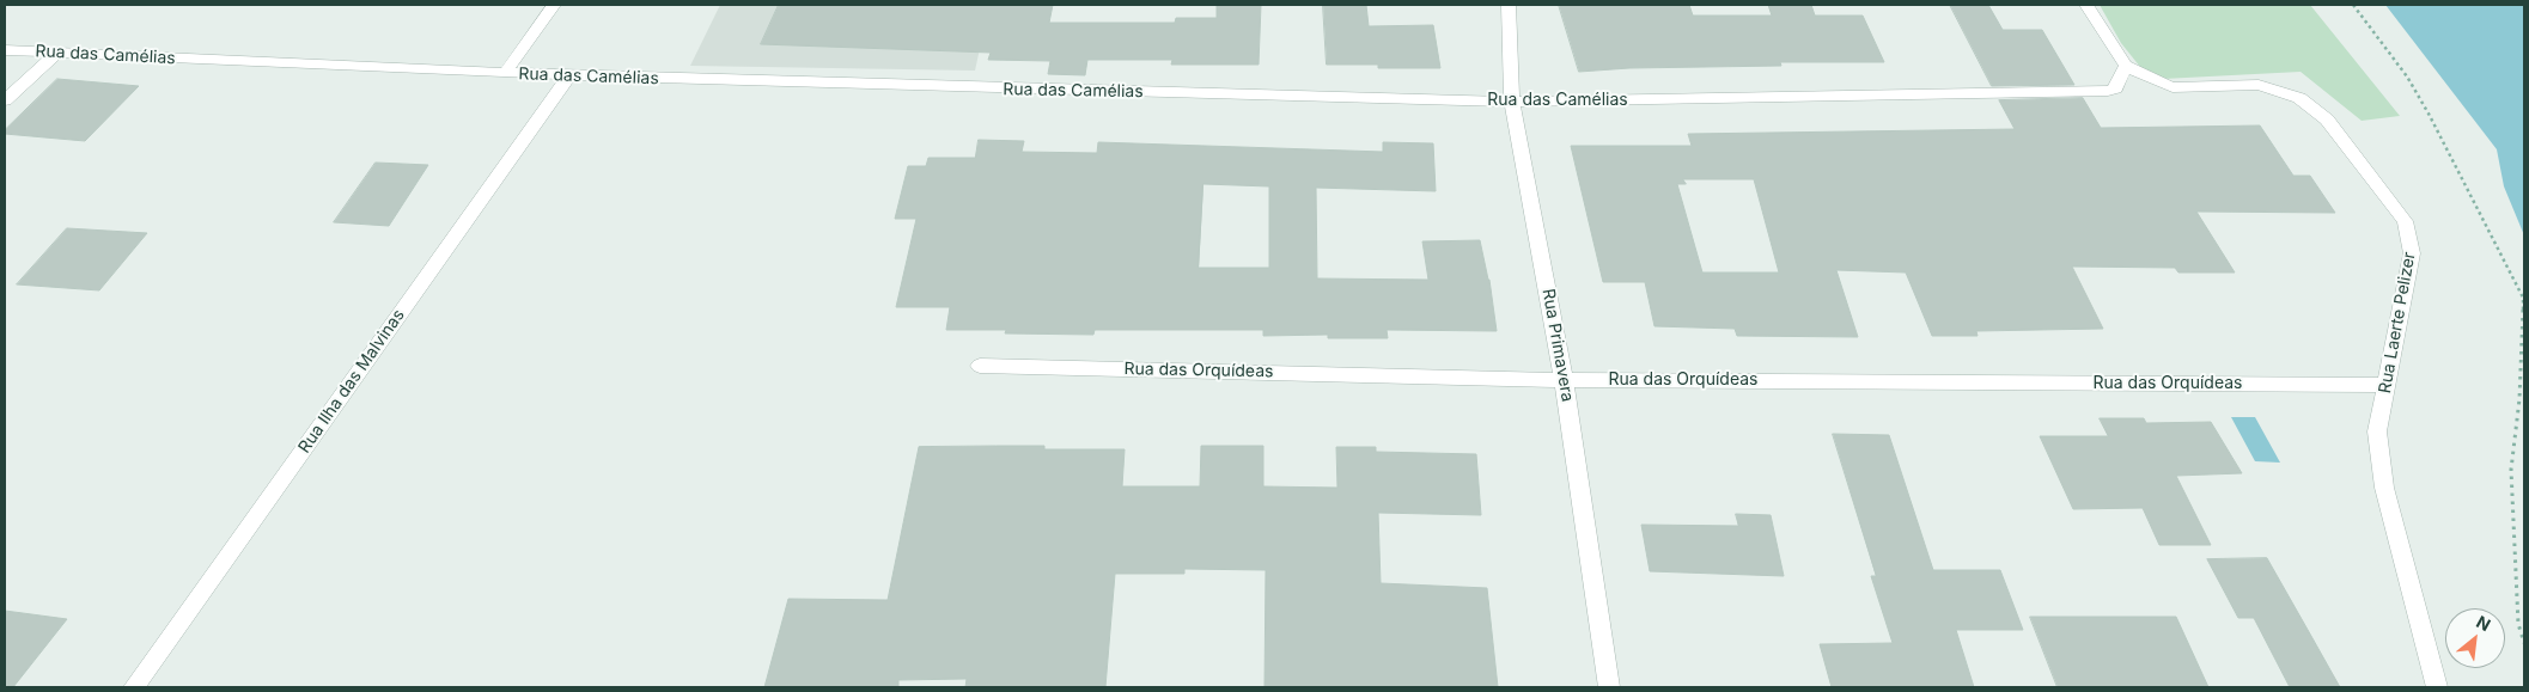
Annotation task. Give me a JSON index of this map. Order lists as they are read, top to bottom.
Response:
{
  "streets": {
    "street": [
      "Rua das Camélias",
      "Rua Laerte Pelizer",
      "Rua Primavera",
      "Rua das Orquídeas",
      "Rua Ilha das Malvinas"
    ]
  },
  "crossings": [
    ["Rua das Camélias", "Rua Laerte Pelizer"],
    ["Rua das Camélias", "Rua Primavera"],
    ["Rua das Camélias", "Rua Ilha das Malvinas"],
    ["Rua Laerte Pelizer", "Rua das Orquídeas"],
    ["Rua Primavera", "Rua das Orquídeas"]
  ],
  "north": "top right"
}
